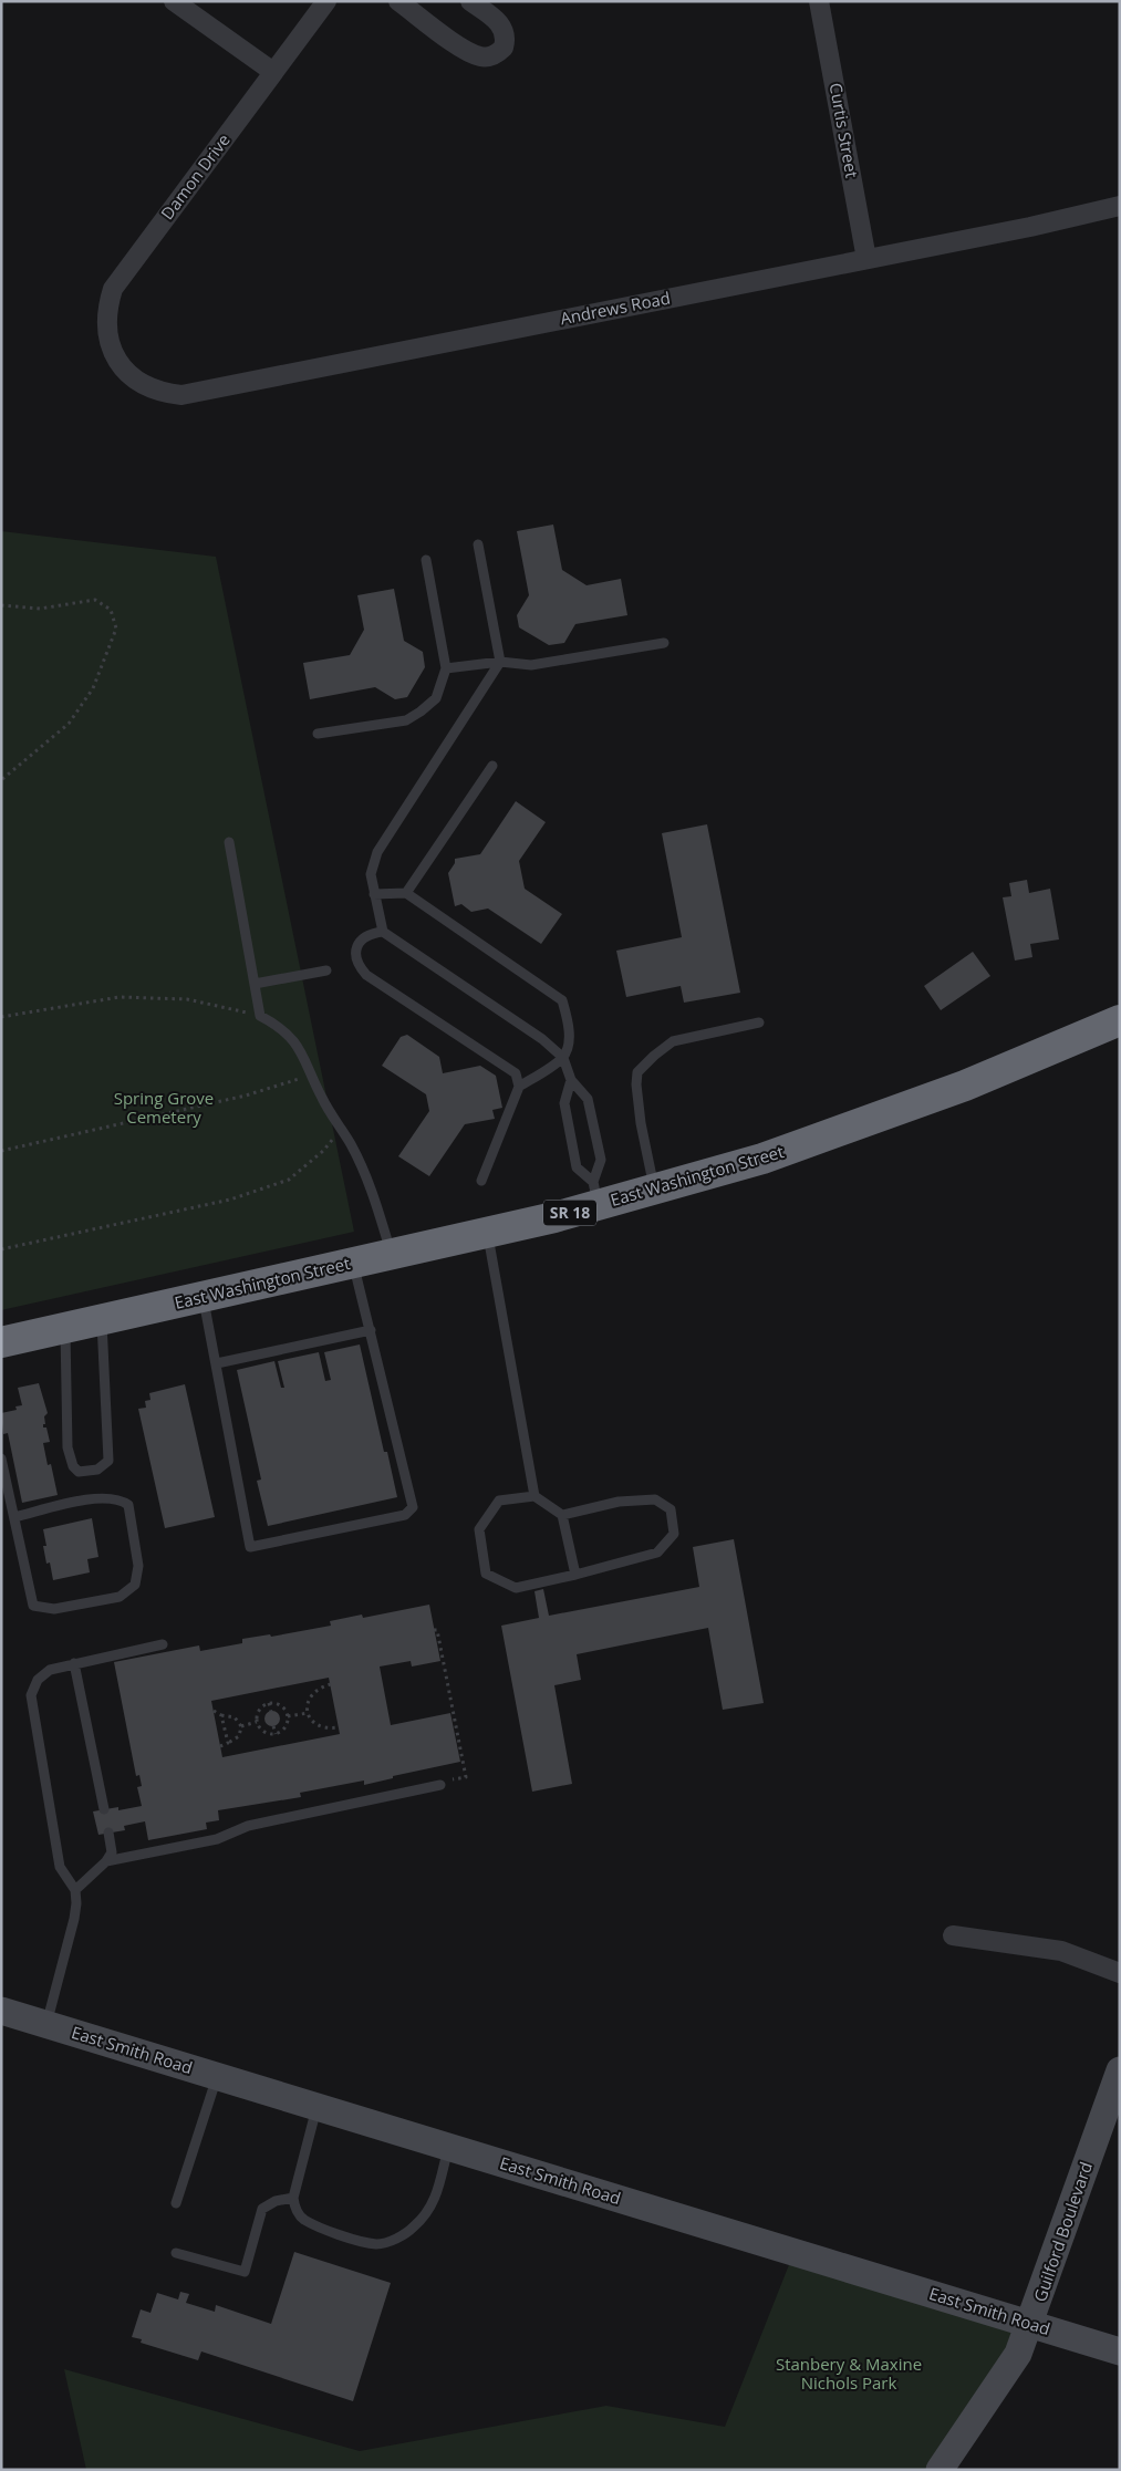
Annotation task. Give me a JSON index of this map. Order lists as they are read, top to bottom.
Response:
{
  "streets": {
    "highway": ["East Washington Street", "SR 18"],
    "street": [
      "Curtis Street",
      "Damon Drive",
      "Andrews Road",
      "East Smith Road",
      "Guilford Boulevard"
    ]
  },
  "crossings": [
    ["Curtis Street", "Andrews Road"],
    ["Damon Drive", "Andrews Road"],
    ["East Smith Road", "Guilford Boulevard"]
  ],
  "parks": ["Spring Grove Cemetery", "Stanbery & Maxine Nichols Park"]
}
